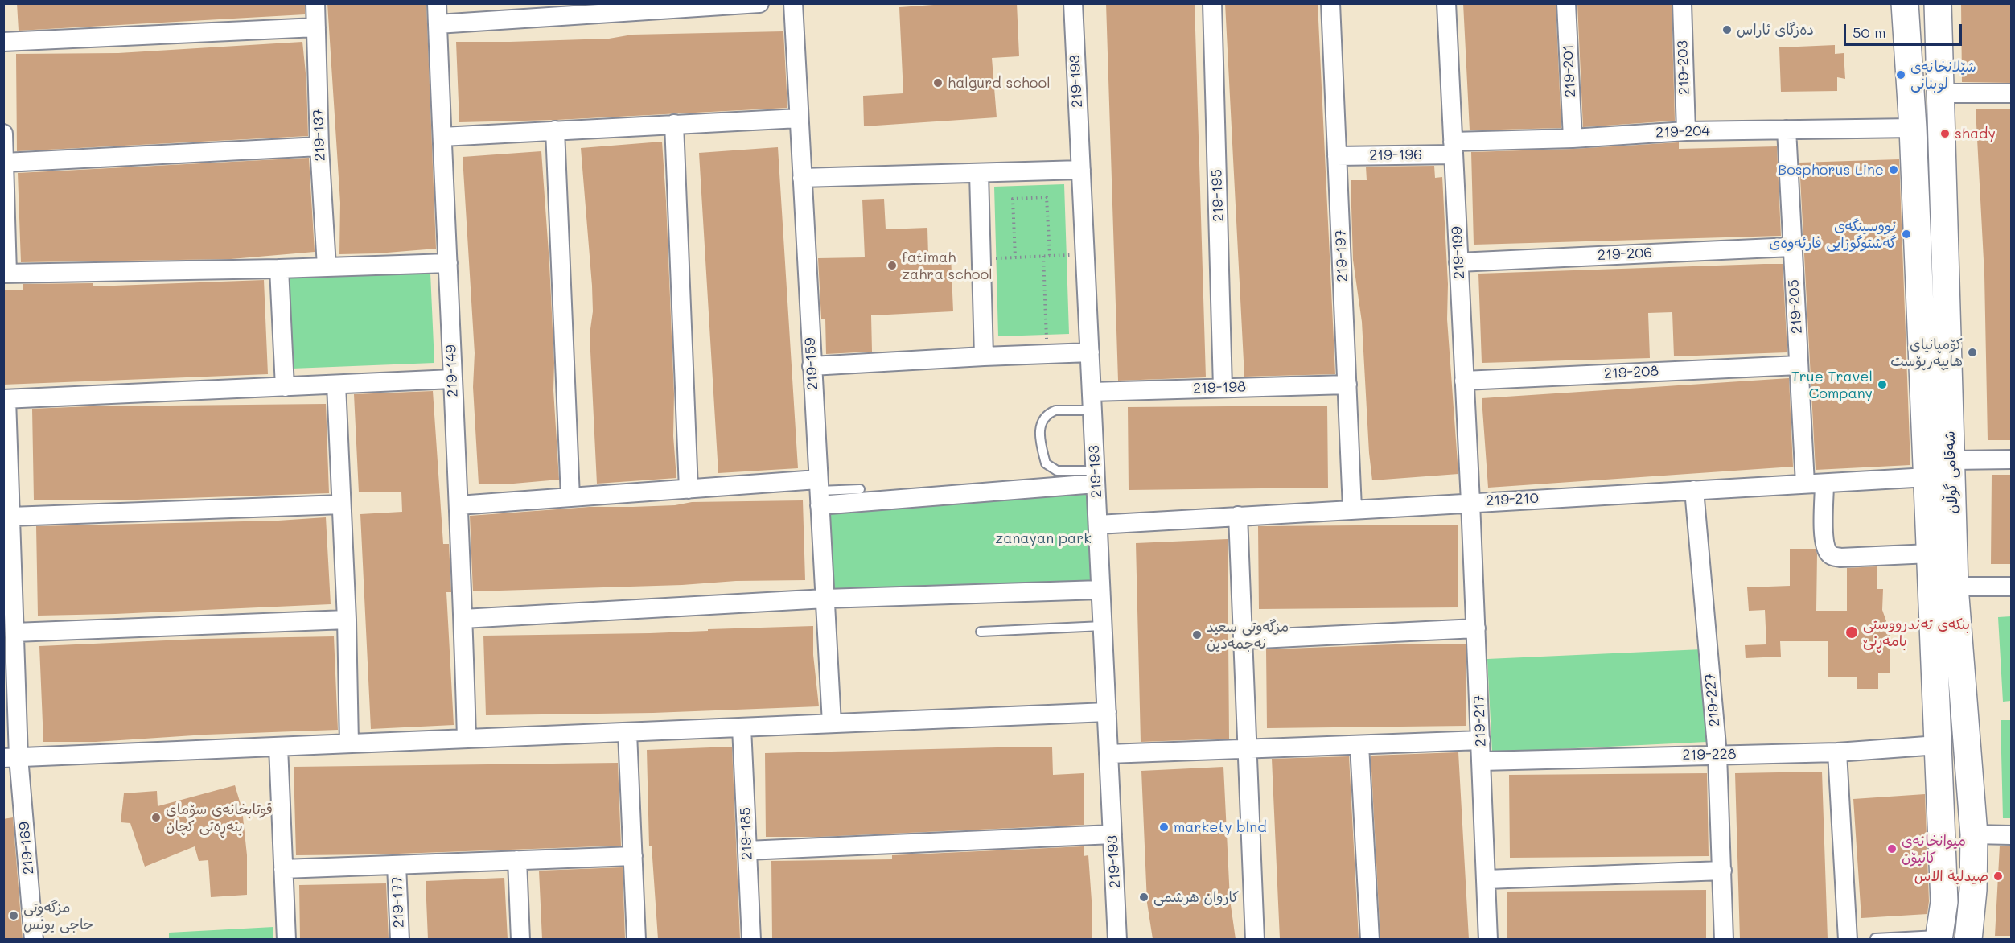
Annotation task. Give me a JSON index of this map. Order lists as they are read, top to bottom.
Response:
{
  "streets": {
    "main road": ["شەقامی گوڵان"],
    "street": [
      "219-203",
      "219-201",
      "219-193",
      "219-204",
      "219-137",
      "219-196",
      "219-195",
      "219-199",
      "219-206",
      "219-197",
      "219-205",
      "219-159",
      "219-149",
      "219-208",
      "219-198",
      "219-210",
      "219-227",
      "219-217",
      "219-228",
      "219-185",
      "219-169",
      "219-177"
    ]
  },
  "crossings": [
    ["219-203", "219-204"],
    ["219-201", "219-204"],
    ["219-193", "219-198"],
    ["219-193", "219-210"],
    ["219-204", "219-196"],
    ["219-204", "219-199"],
    ["219-204", "219-205"],
    ["219-204", "شەقامی گوڵان"],
    ["219-196", "219-199"],
    ["219-196", "219-197"],
    ["219-195", "219-198"],
    ["219-199", "219-206"],
    ["219-199", "219-208"],
    ["219-199", "219-210"],
    ["219-199", "219-217"],
    ["219-206", "219-205"],
    ["219-197", "219-198"],
    ["219-197", "219-210"],
    ["219-205", "219-208"],
    ["219-205", "219-210"],
    ["شەقامی گوڵان", "219-210"],
    ["شەقامی گوڵان", "219-228"],
    ["219-210", "219-227"],
    ["219-210", "219-217"],
    ["219-227", "219-228"],
    ["219-217", "219-228"]
  ],
  "parks": ["zanayan park"],
  "places": [
    "دەزگای ئاراس",
    "شێلانخانەی لوبنانی",
    "halgurd school",
    "shady",
    "Bosphorus Line",
    "نووسینگەی گەشتوگوزایی فارئەوەی",
    "fatimah zahra school",
    "کۆمپانیای هایپەرپۆست",
    "True Travel Company",
    "بنکەی تەندرووستی بامەڕنێ",
    "مزگەوتی سعید نەجمەدین",
    "قوتابخانەی سۆمای بنەڕەتی کچان",
    "markety blnd",
    "میوانخانەی کانیۆن",
    "صيدلية الاس",
    "كاروان هرشمی",
    "مزگەوتی حاجی یونس"
  ],
  "scale_bar": "50 m"
}
